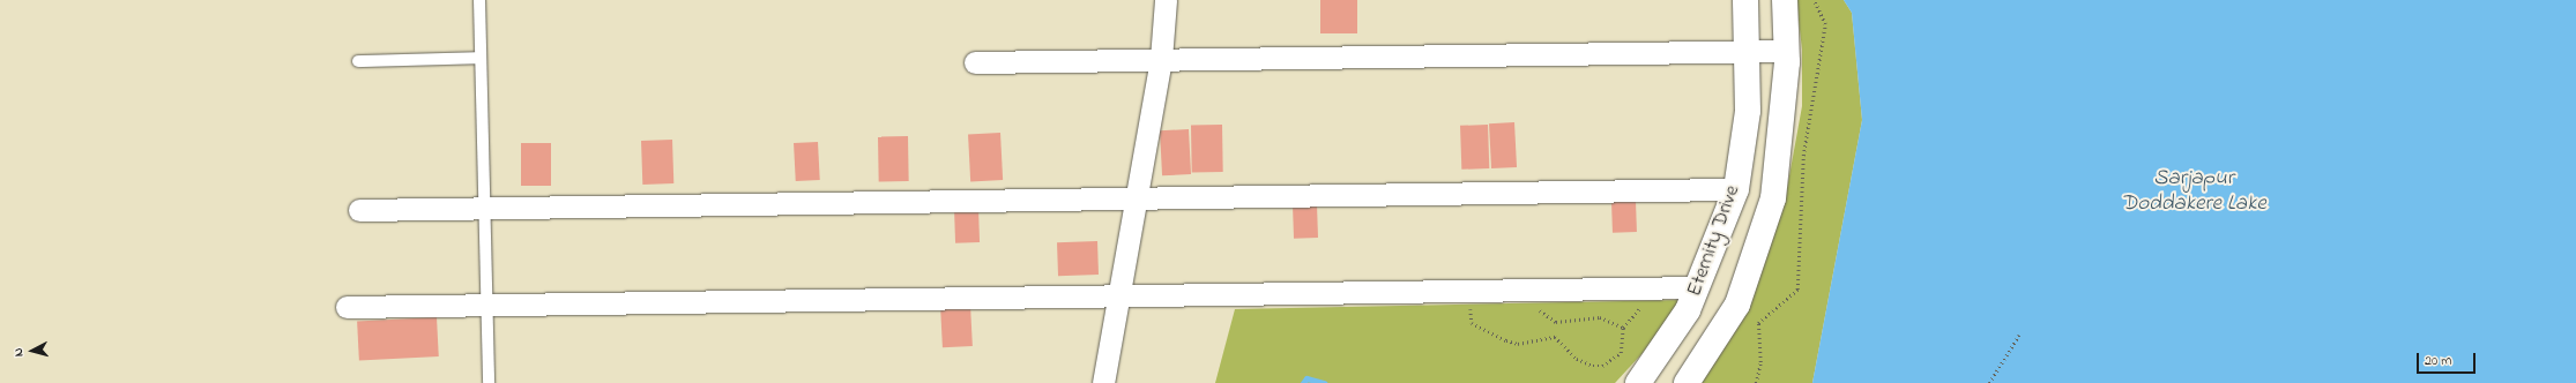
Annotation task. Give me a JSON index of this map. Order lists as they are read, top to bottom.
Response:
{
  "streets": {
    "street": ["Eternity Drive"]
  },
  "water": ["Sarjapur Doddakere Lake"],
  "scale_bar": "20 m",
  "north": "left"
}
